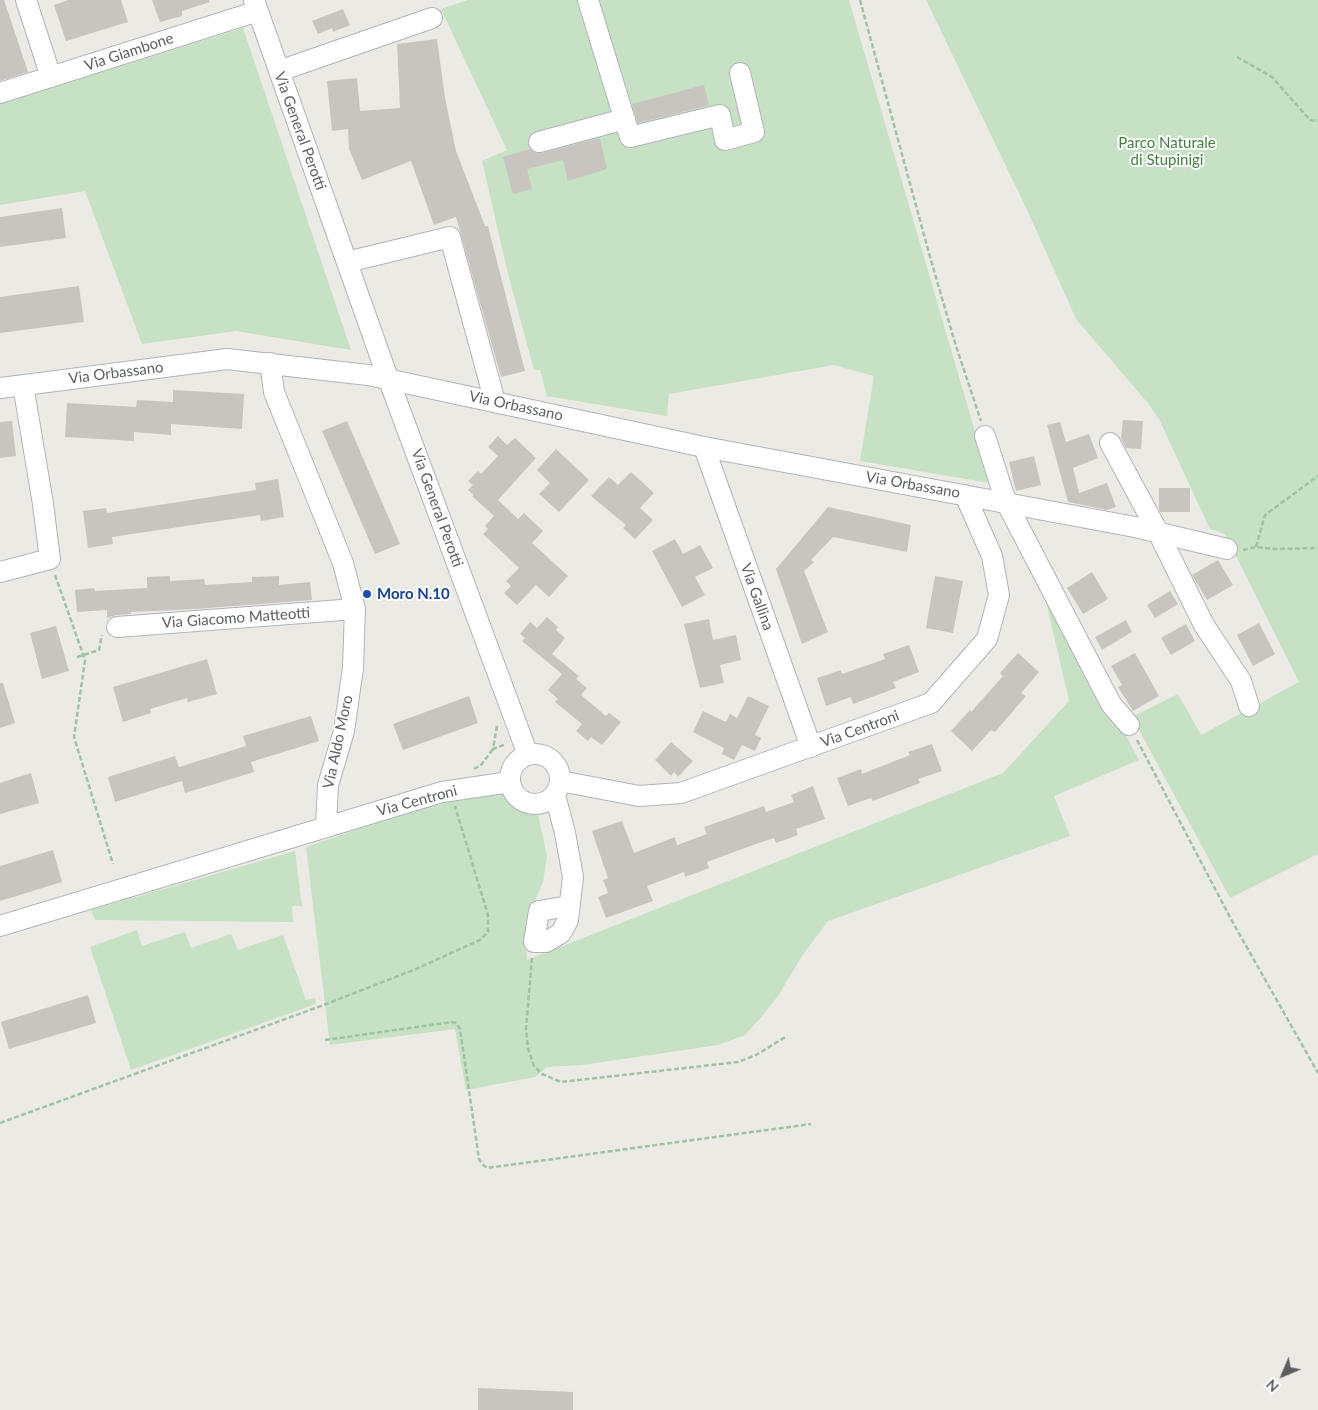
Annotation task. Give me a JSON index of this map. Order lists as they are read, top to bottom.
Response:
{
  "streets": {
    "street": [
      "Via Giambone",
      "Via General Perotti",
      "Via Orbassano",
      "Via Gallina",
      "Via Giacomo Matteotti",
      "Via Centroni",
      "Via Aldo Moro"
    ]
  },
  "crossings": [
    ["Via Giambone", "Via General Perotti"],
    ["Via General Perotti", "Via Orbassano"],
    ["Via General Perotti", "Via Centroni"],
    ["Via Orbassano", "Via Gallina"],
    ["Via Orbassano", "Via Centroni"],
    ["Via Orbassano", "Via Aldo Moro"],
    ["Via Gallina", "Via Centroni"],
    ["Via Giacomo Matteotti", "Via Aldo Moro"],
    ["Via Centroni", "Via Aldo Moro"]
  ],
  "parks": ["Parco Naturale di Stupinigi"],
  "places": ["Moro N.10"],
  "north": "bottom left"
}
